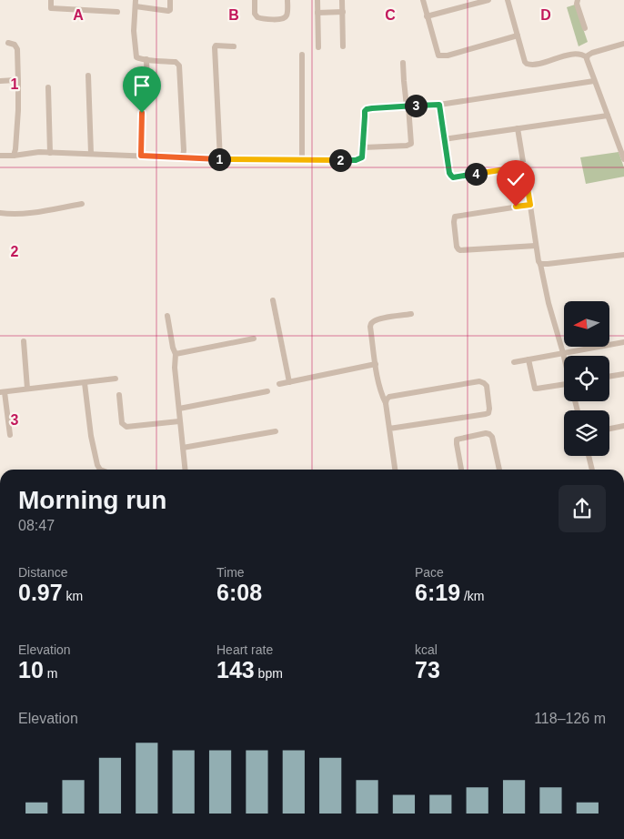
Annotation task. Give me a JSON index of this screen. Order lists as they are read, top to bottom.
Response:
{
  "north": "left",
  "page": {
    "pins": [
      "3",
      "1",
      "2",
      "4"
    ],
    "heading": ["Morning run", "08:47"],
    "stats": [
      ["Distance", "0.97 km"],
      ["Time", "6:08"],
      ["Pace", "6:19 /km"],
      ["Elevation", "10 m"],
      ["Heart rate", "143 bpm"],
      ["kcal", "73"]
    ],
    "chart": ["Elevation", "118–126 m"]
  },
  "grid": {
    "columns": [
      "A",
      "B",
      "C",
      "D"
    ],
    "rows": ["1", "2", "3"]
  }
}
